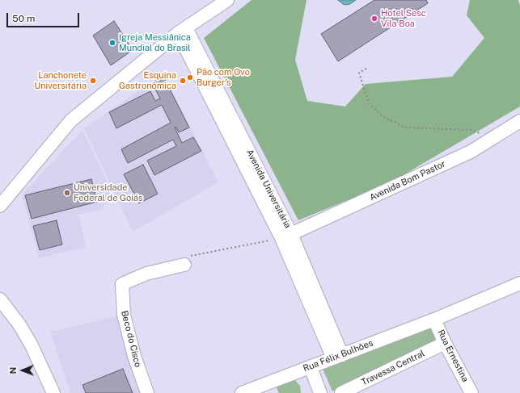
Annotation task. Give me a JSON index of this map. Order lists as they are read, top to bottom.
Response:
{
  "streets": {
    "street": [
      "Avenida Bom Pastor",
      "Avenida Universitária",
      "Beco do Cisco",
      "Rua Félix Bulhões",
      "Rua Ernestina",
      "Travessa Central"
    ]
  },
  "crossings": [
    ["Avenida Bom Pastor", "Avenida Universitária"],
    ["Avenida Universitária", "Rua Félix Bulhões"],
    ["Rua Félix Bulhões", "Rua Ernestina"],
    ["Rua Ernestina", "Travessa Central"]
  ],
  "places": [
    "Hotel Sesc Vila Boa",
    "Igreja Messiânica Mundial do Brasil",
    "Pão com Ovo Burger's",
    "Lanchonete Universitária",
    "Esquina Gastronômica",
    "Universidade Federal de Goiás"
  ],
  "scale_bar": "50 m",
  "north": "left"
}
